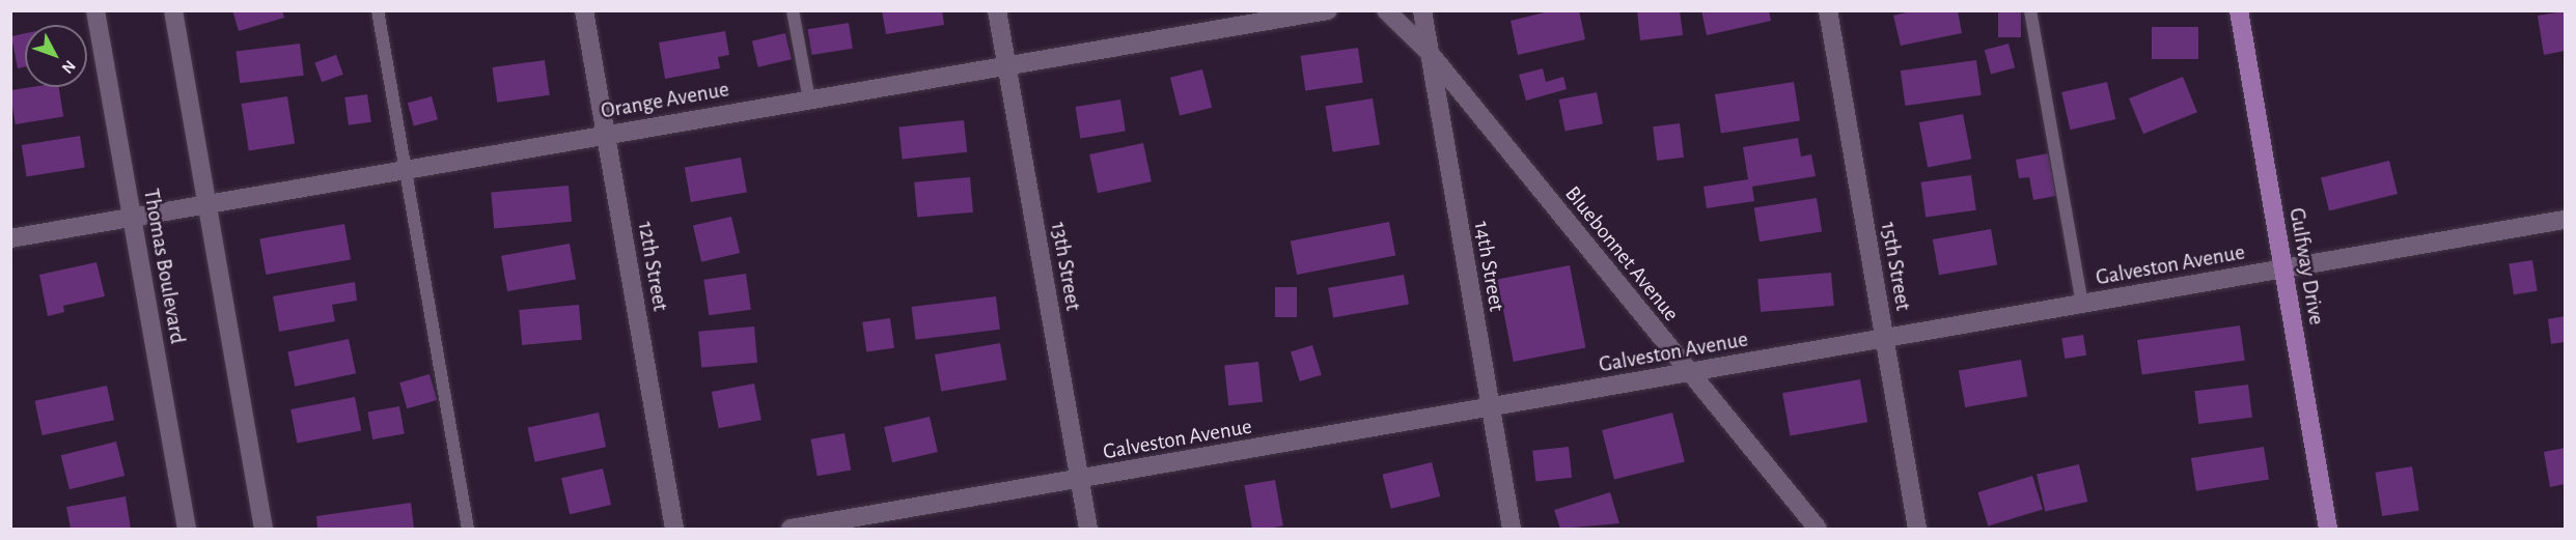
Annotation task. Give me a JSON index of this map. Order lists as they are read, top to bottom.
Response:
{
  "streets": {
    "main road": ["Gulfway Drive"],
    "street": [
      "Orange Avenue",
      "Bluebonnet Avenue",
      "Galveston Avenue",
      "Thomas Boulevard",
      "12th Street",
      "13th Street",
      "14th Street",
      "15th Street"
    ]
  },
  "crossings": [
    ["Orange Avenue", "Thomas Boulevard"],
    ["Orange Avenue", "12th Street"],
    ["Orange Avenue", "13th Street"],
    ["Bluebonnet Avenue", "Galveston Avenue"],
    ["Bluebonnet Avenue", "14th Street"],
    ["Galveston Avenue", "13th Street"],
    ["Galveston Avenue", "14th Street"],
    ["Galveston Avenue", "15th Street"],
    ["Galveston Avenue", "Gulfway Drive"]
  ],
  "north": "bottom right"
}
